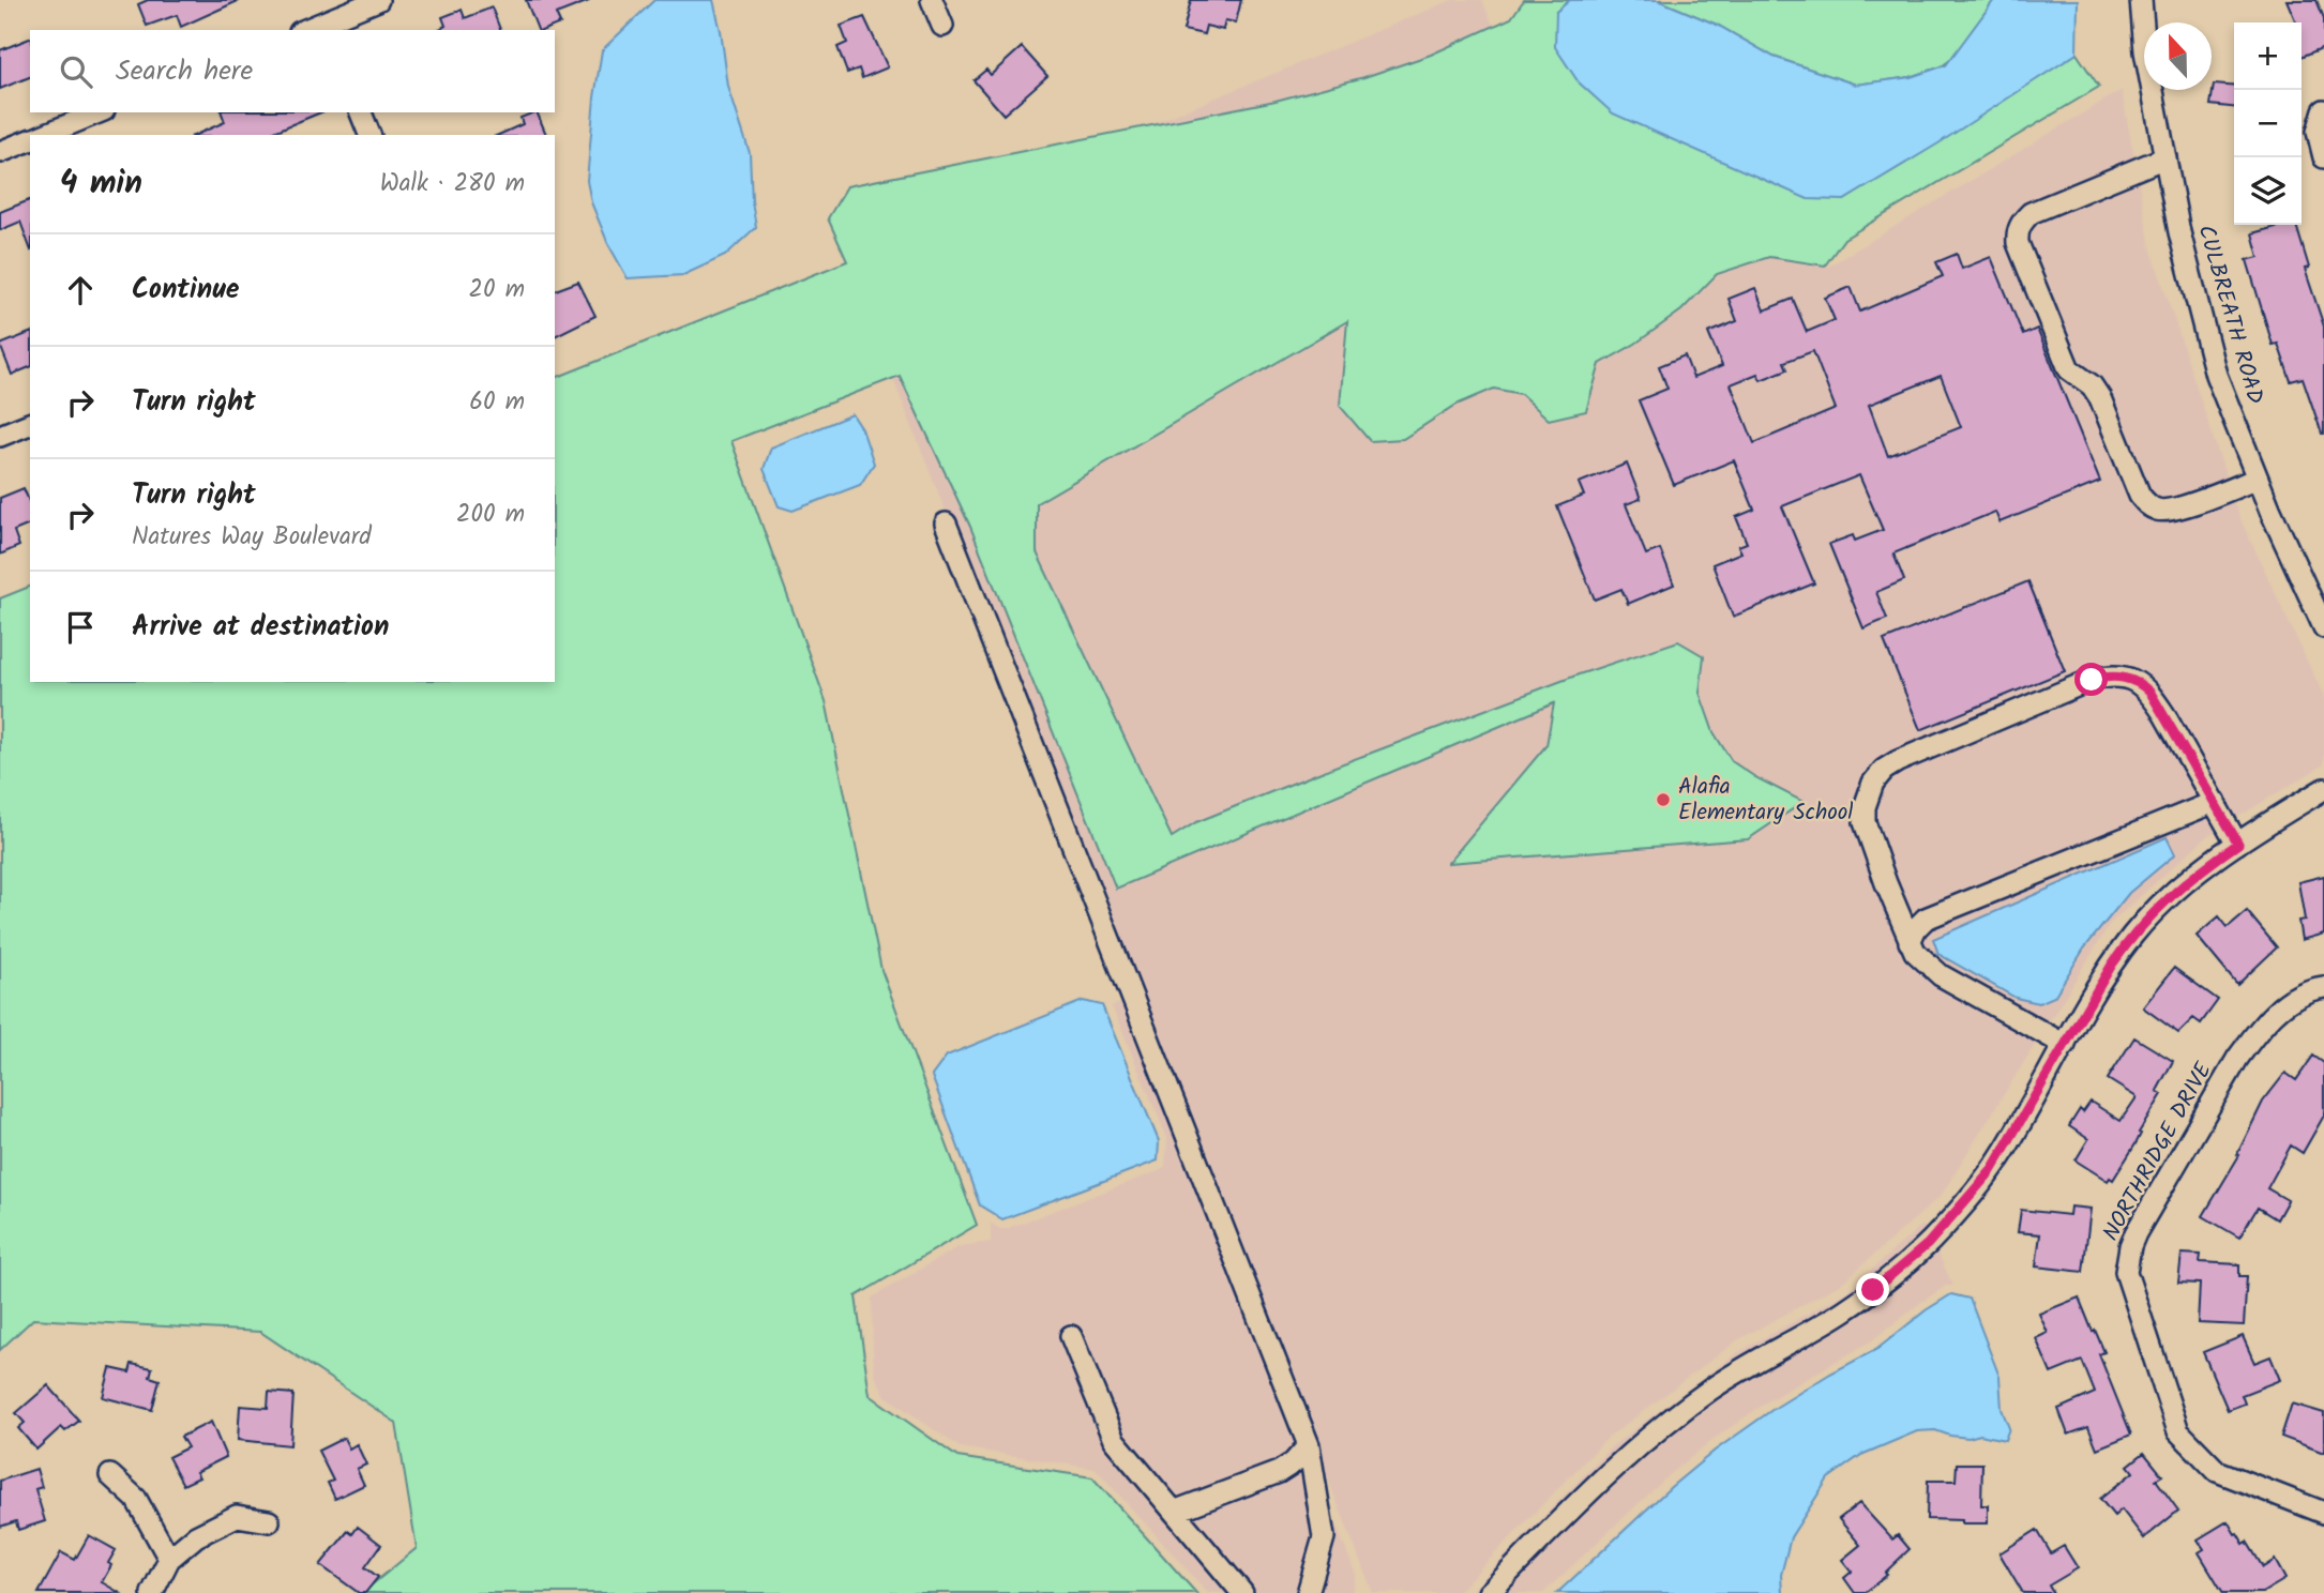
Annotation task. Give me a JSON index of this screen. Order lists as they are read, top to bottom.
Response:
{
  "streets": {
    "street": ["CULBREATH ROAD", "NORTHRIDGE DRIVE"]
  },
  "places": ["Alafia Elementary School"],
  "north": "top",
  "page": {
    "map_buttons": ["+", "−"],
    "search": "Search here",
    "heading": ["4 min", "Walk · 280 m"],
    "list": [
      ["Continue", "20 m"],
      ["Turn right", "60 m"],
      ["Turn right", "Natures Way Boulevard", "200 m"],
      "Arrive at destination"
    ]
  }
}
